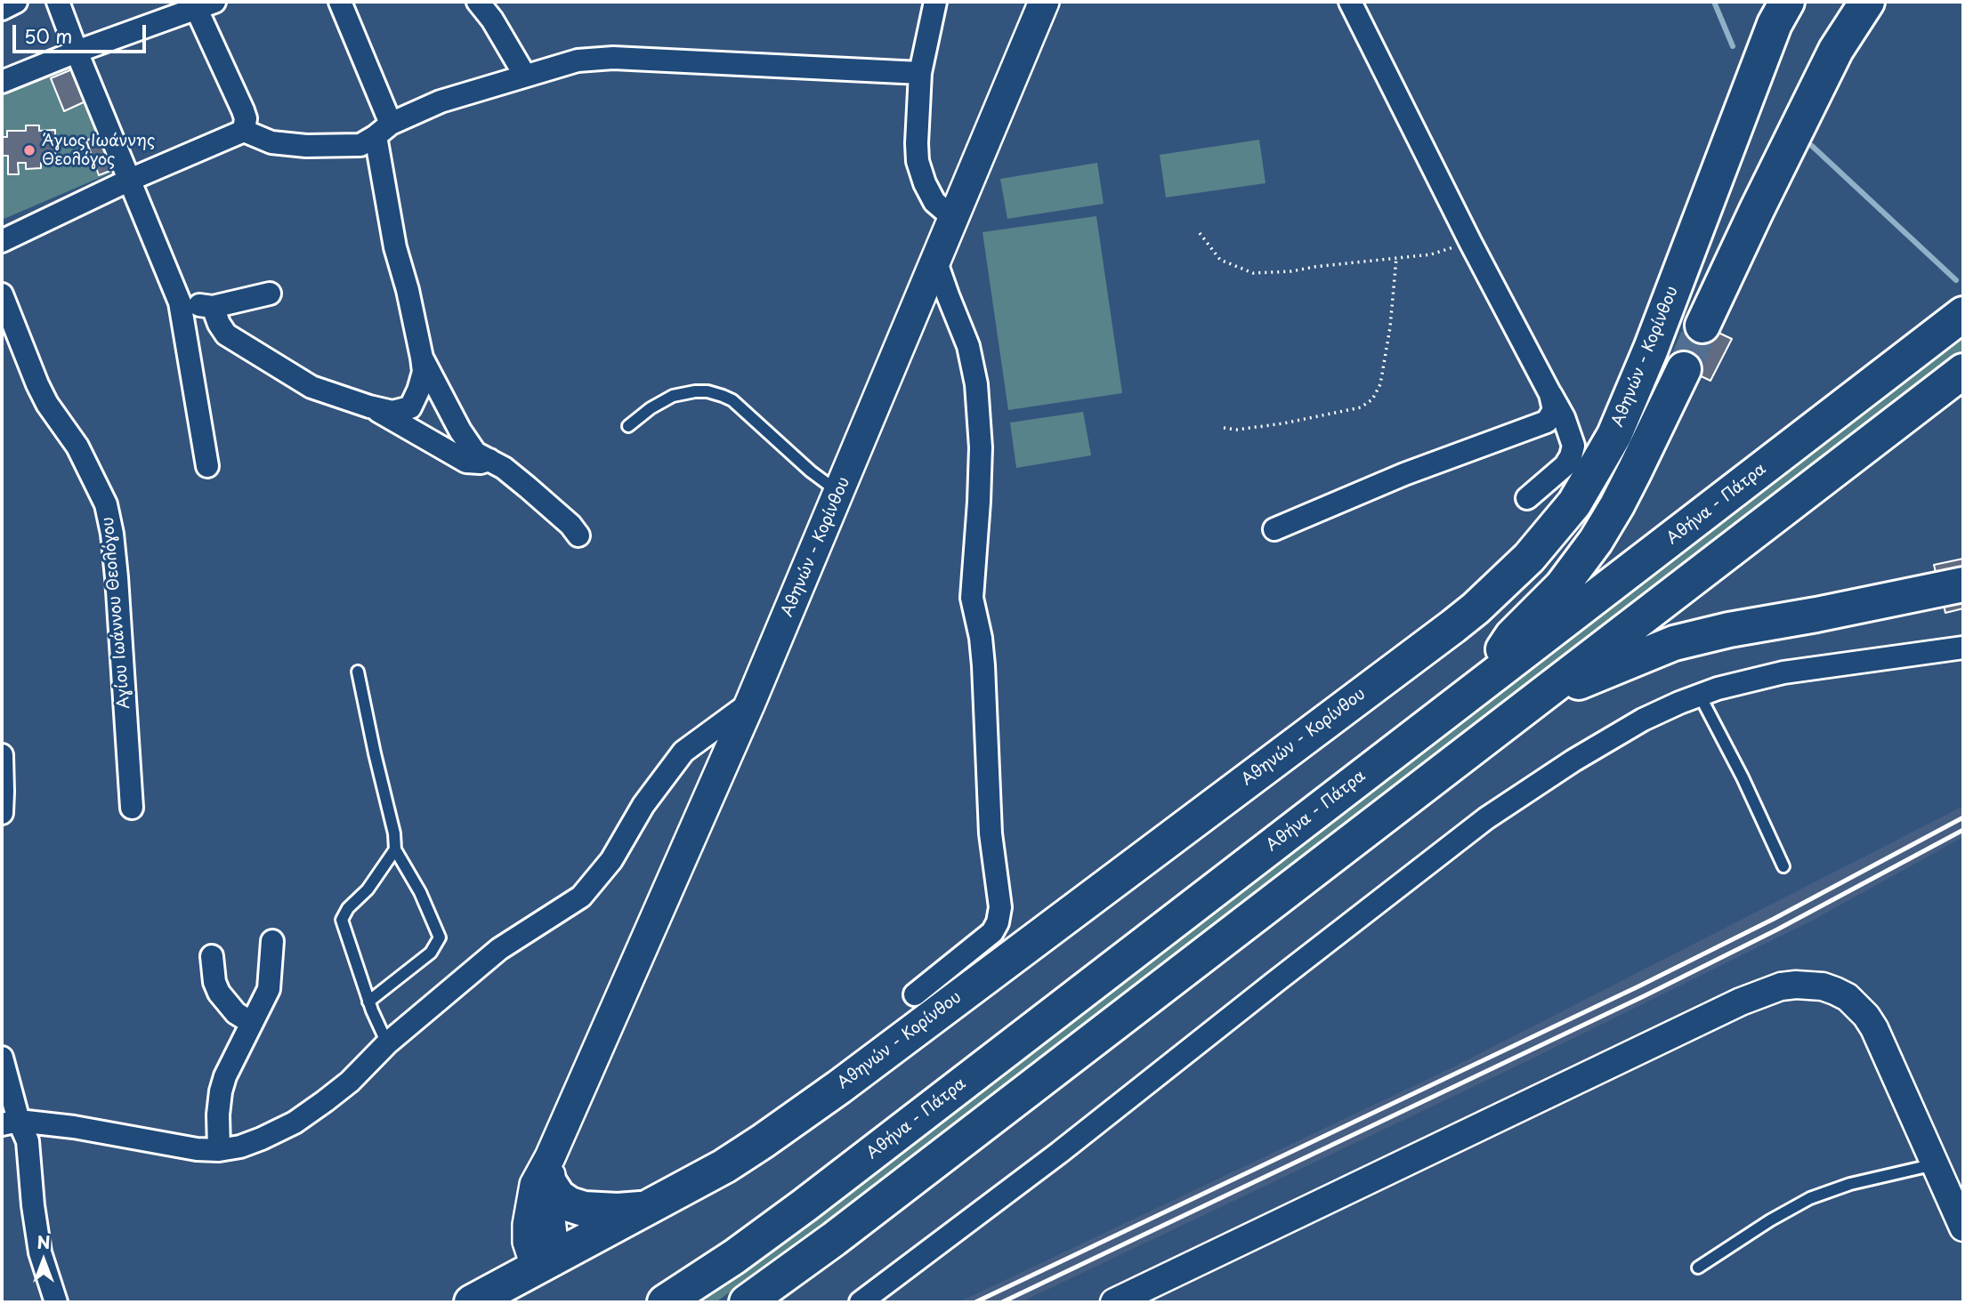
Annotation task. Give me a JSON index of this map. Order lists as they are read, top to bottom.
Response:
{
  "streets": {
    "main road": ["Αθηνών - Κορίνθου", "Αθήνα - Πάτρα"],
    "street": ["Αγίου Ιωάννου Θεολόγου"]
  },
  "places": ["Άγιος Ιωάννης Θεολόγος"],
  "scale_bar": "50 m",
  "north": "top"
}
